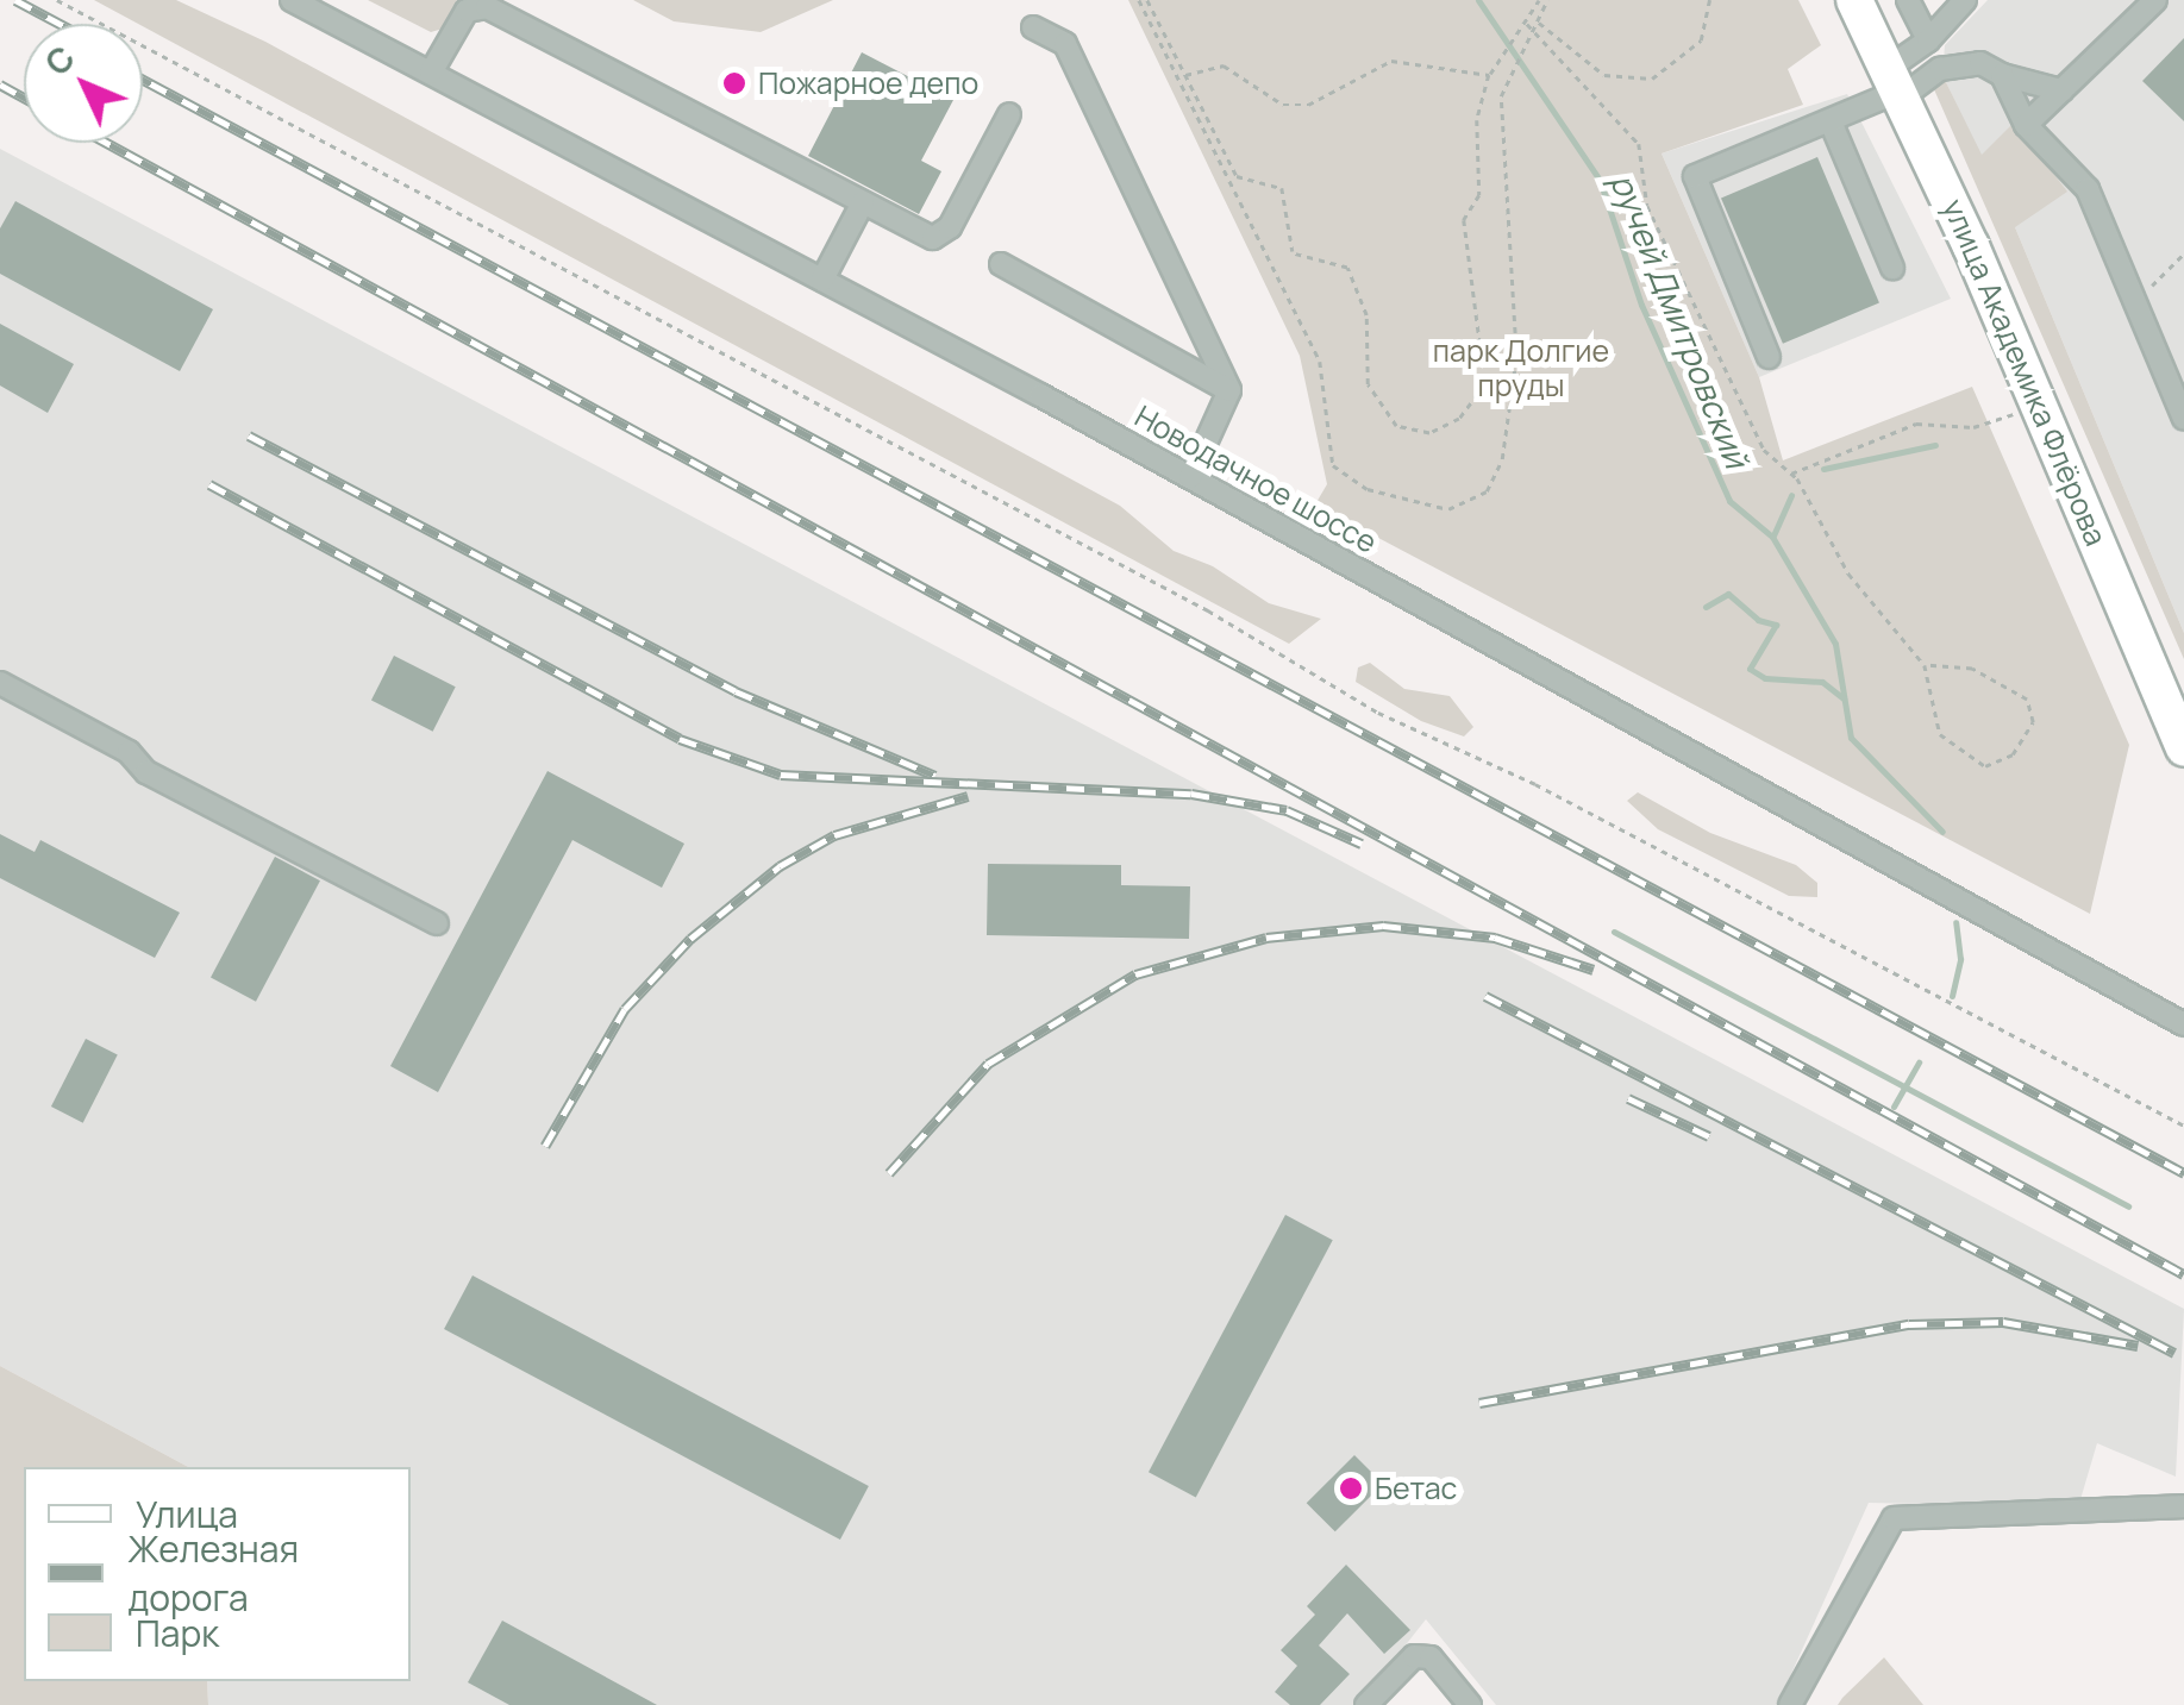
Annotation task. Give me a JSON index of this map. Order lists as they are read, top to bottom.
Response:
{
  "streets": {
    "main road": ["улица Академика Флёрова"],
    "street": ["Новодачное шоссе"]
  },
  "water": ["ручей Дмитровский"],
  "parks": ["парк Долгие пруды"],
  "places": ["Пожарное депо", "Бетас"],
  "legend": ["Улица", "Железная дорога", "Парк"],
  "north": "top left"
}
